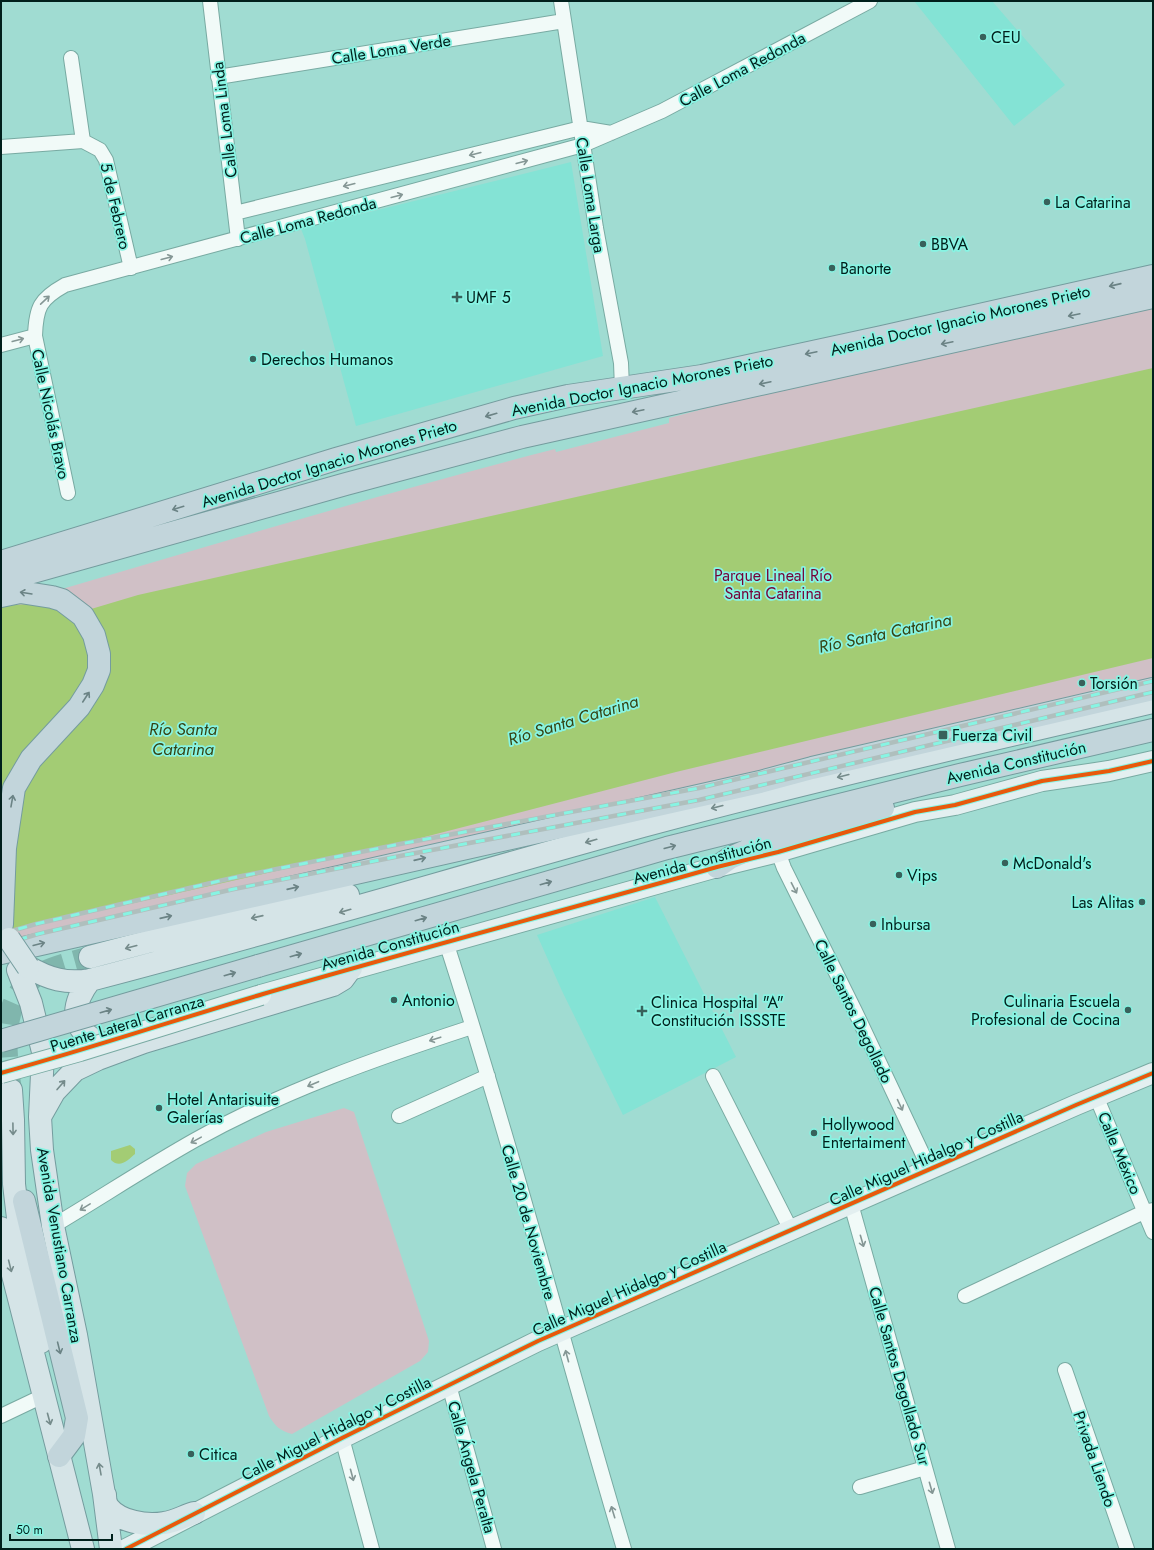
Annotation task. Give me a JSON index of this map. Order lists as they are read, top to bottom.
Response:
{
  "streets": {
    "highway": ["Avenida Doctor Ignacio Morones Prieto", "Avenida Constitución"],
    "main road": ["Avenida Venustiano Carranza"],
    "street": [
      "Calle Loma Verde",
      "Calle Loma Redonda",
      "Calle Loma Linda",
      "Calle Loma Larga",
      "5 de Febrero",
      "Calle Nicolás Bravo",
      "Calle Santos Degollado",
      "Puente Lateral Carranza",
      "Calle México",
      "Calle Miguel Hidalgo y Costilla",
      "Calle 20 de Noviembre",
      "Calle Santos Degollado Sur",
      "Privada Liendo",
      "Calle Ángela Peralta"
    ]
  },
  "crossings": [
    ["Calle Loma Verde", "Calle Loma Linda"],
    ["Calle Loma Verde", "Calle Loma Larga"],
    ["Calle Loma Redonda", "Calle Loma Linda"],
    ["Calle Loma Redonda", "Calle Loma Larga"],
    ["Calle Loma Redonda", "5 de Febrero"],
    ["Calle Loma Redonda", "Calle Nicolás Bravo"],
    ["Calle Loma Larga", "Avenida Doctor Ignacio Morones Prieto"],
    ["Avenida Constitución", "Calle Santos Degollado"],
    ["Avenida Constitución", "Puente Lateral Carranza"],
    ["Avenida Constitución", "Calle 20 de Noviembre"],
    ["Avenida Constitución", "Avenida Venustiano Carranza"],
    ["Calle Santos Degollado", "Calle Miguel Hidalgo y Costilla"],
    ["Calle México", "Calle Miguel Hidalgo y Costilla"],
    ["Calle Miguel Hidalgo y Costilla", "Calle 20 de Noviembre"],
    ["Calle Miguel Hidalgo y Costilla", "Calle Santos Degollado Sur"],
    ["Calle Miguel Hidalgo y Costilla", "Calle Ángela Peralta"]
  ],
  "one_way": [
    "Avenida Doctor Ignacio Morones Prieto",
    "Calle Santos Degollado",
    "Calle 20 de Noviembre",
    "Calle Santos Degollado Sur"
  ],
  "water": ["Río Santa Catarina"],
  "parks": ["Parque Lineal Río Santa Catarina"],
  "places": {
    "other": [
      "CEU",
      "La Catarina",
      "BBVA",
      "Banorte",
      "Derechos Humanos",
      "Torsión",
      "McDonald's",
      "Vips",
      "Las Alitas",
      "Inbursa",
      "Antonio",
      "Culinaria Escuela Profesional de Cocina",
      "Hotel Antarisuite Galerías",
      "Hollywood Entertaiment",
      "Citica"
    ],
    "health": ["UMF 5", "Clinica Hospital \"A\" Constitución ISSSTE"],
    "transit": ["Fuerza Civil"]
  },
  "scale_bar": "50 m"
}
